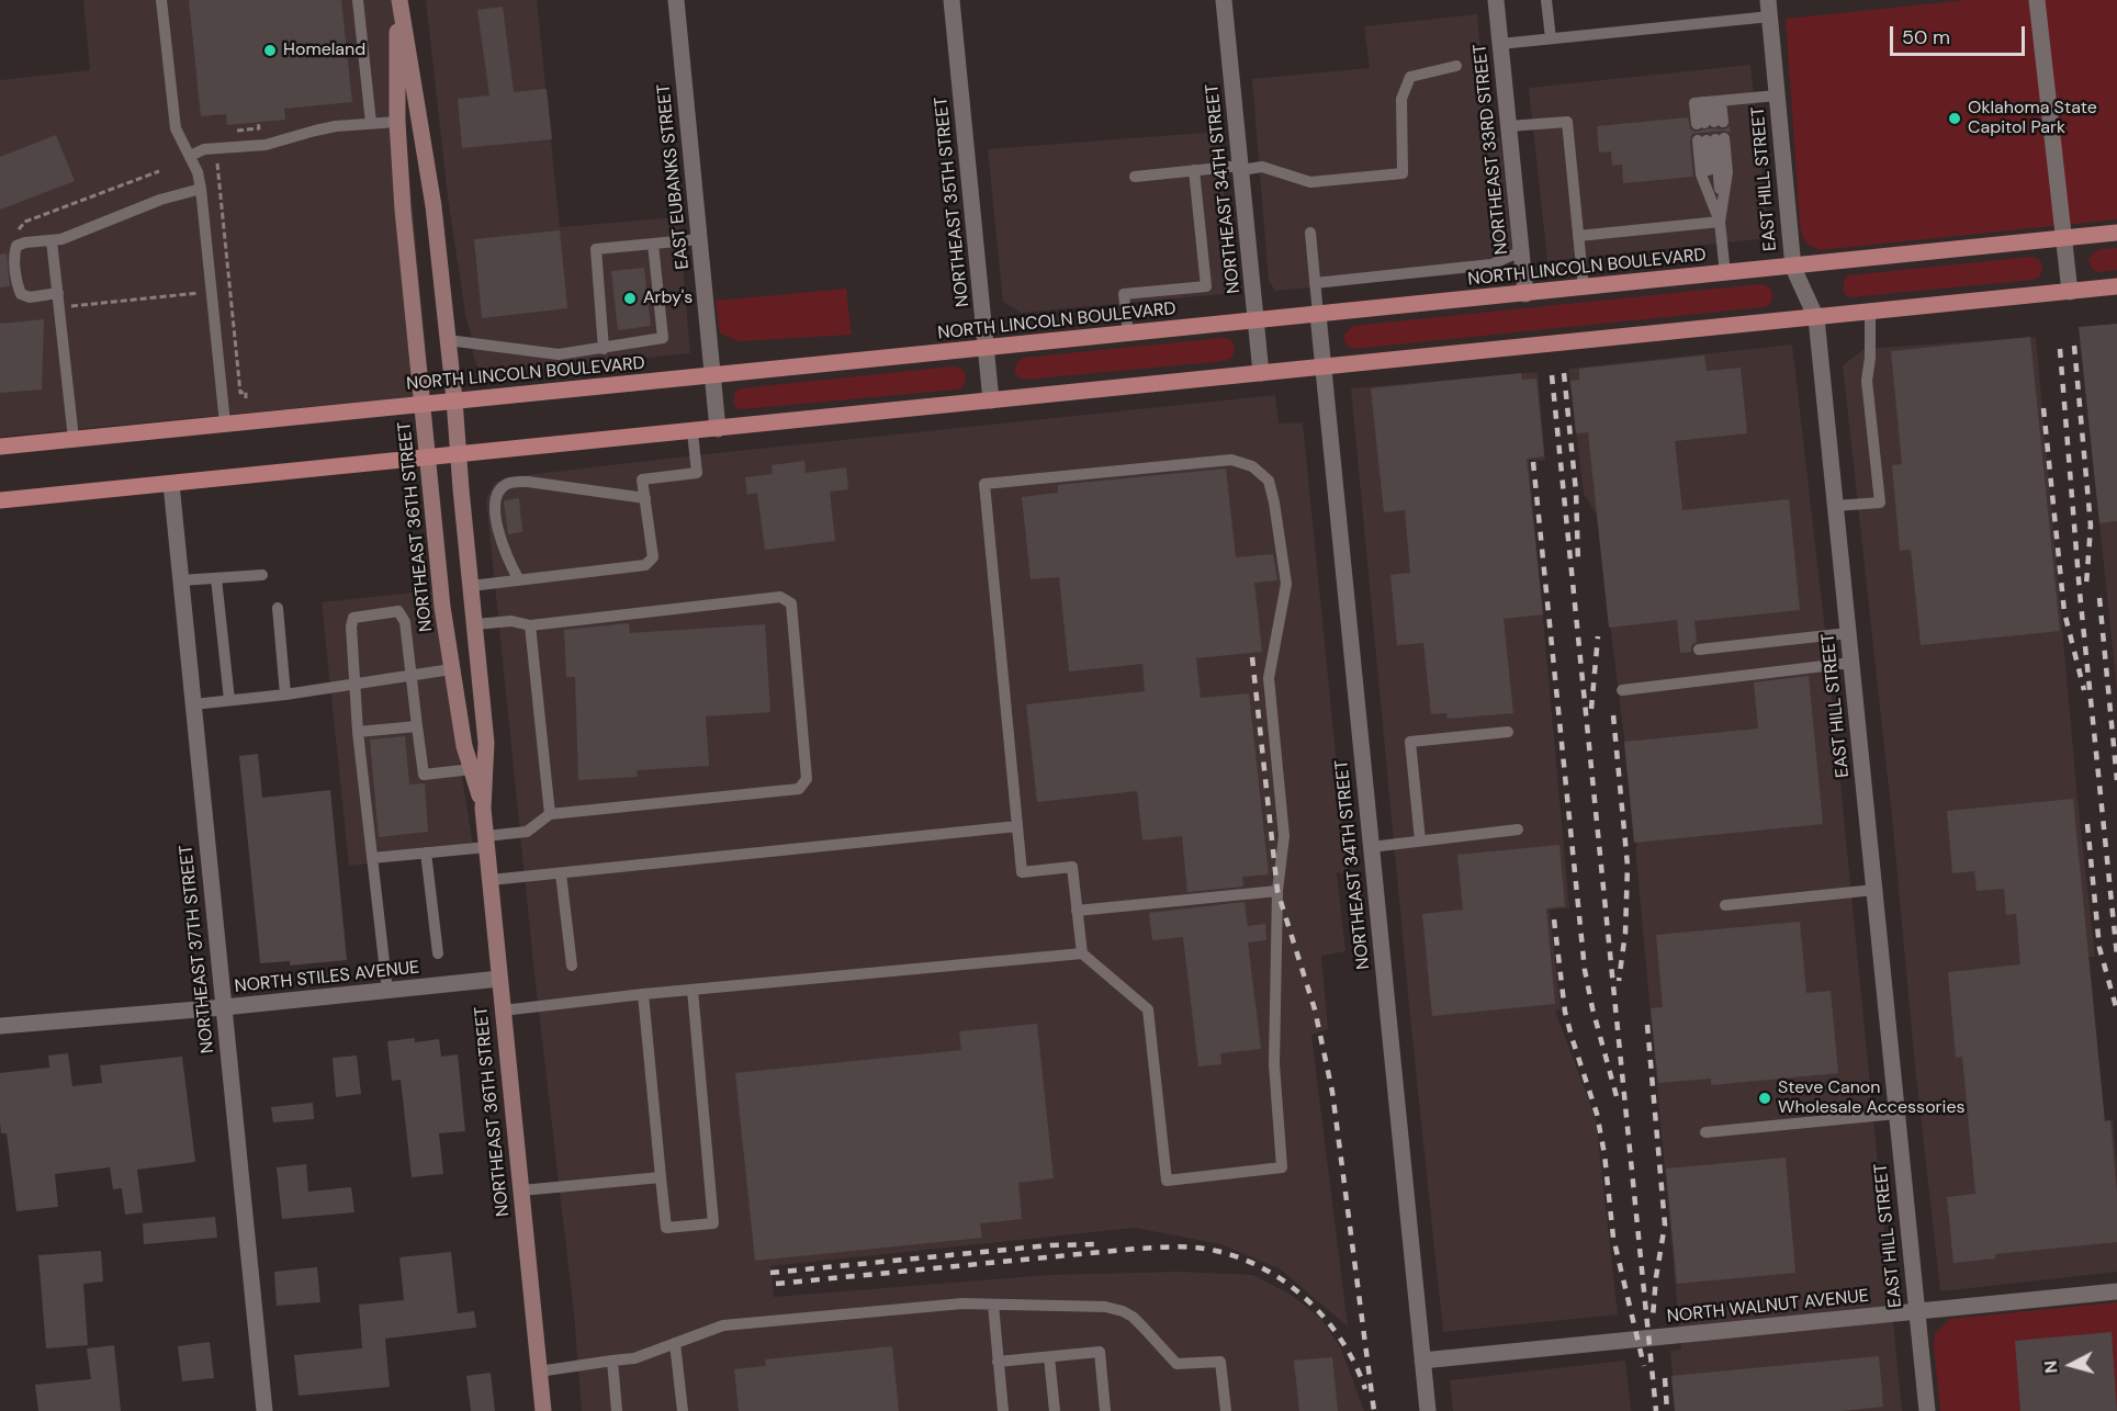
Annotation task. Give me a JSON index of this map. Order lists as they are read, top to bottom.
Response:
{
  "streets": {
    "main road": ["NORTH LINCOLN BOULEVARD", "NORTHEAST 36TH STREET"],
    "street": [
      "NORTHEAST 33RD STREET",
      "EAST EUBANKS STREET",
      "EAST HILL STREET",
      "NORTHEAST 34TH STREET",
      "NORTHEAST 35TH STREET",
      "NORTHEAST 37TH STREET",
      "NORTH STILES AVENUE",
      "NORTH WALNUT AVENUE"
    ]
  },
  "crossings": [
    ["NORTHEAST 33RD STREET", "NORTH LINCOLN BOULEVARD"],
    ["EAST EUBANKS STREET", "NORTH LINCOLN BOULEVARD"],
    ["EAST HILL STREET", "NORTH LINCOLN BOULEVARD"],
    ["EAST HILL STREET", "NORTH WALNUT AVENUE"],
    ["NORTHEAST 34TH STREET", "NORTH LINCOLN BOULEVARD"],
    ["NORTHEAST 34TH STREET", "NORTH WALNUT AVENUE"],
    ["NORTHEAST 35TH STREET", "NORTH LINCOLN BOULEVARD"],
    ["NORTH LINCOLN BOULEVARD", "NORTHEAST 36TH STREET"],
    ["NORTHEAST 36TH STREET", "NORTH STILES AVENUE"],
    ["NORTHEAST 37TH STREET", "NORTH STILES AVENUE"]
  ],
  "places": [
    "Homeland",
    "Oklahoma State Capitol Park",
    "Arby's",
    "Steve Canon Wholesale Accessories"
  ],
  "scale_bar": "50 m",
  "north": "left"
}
